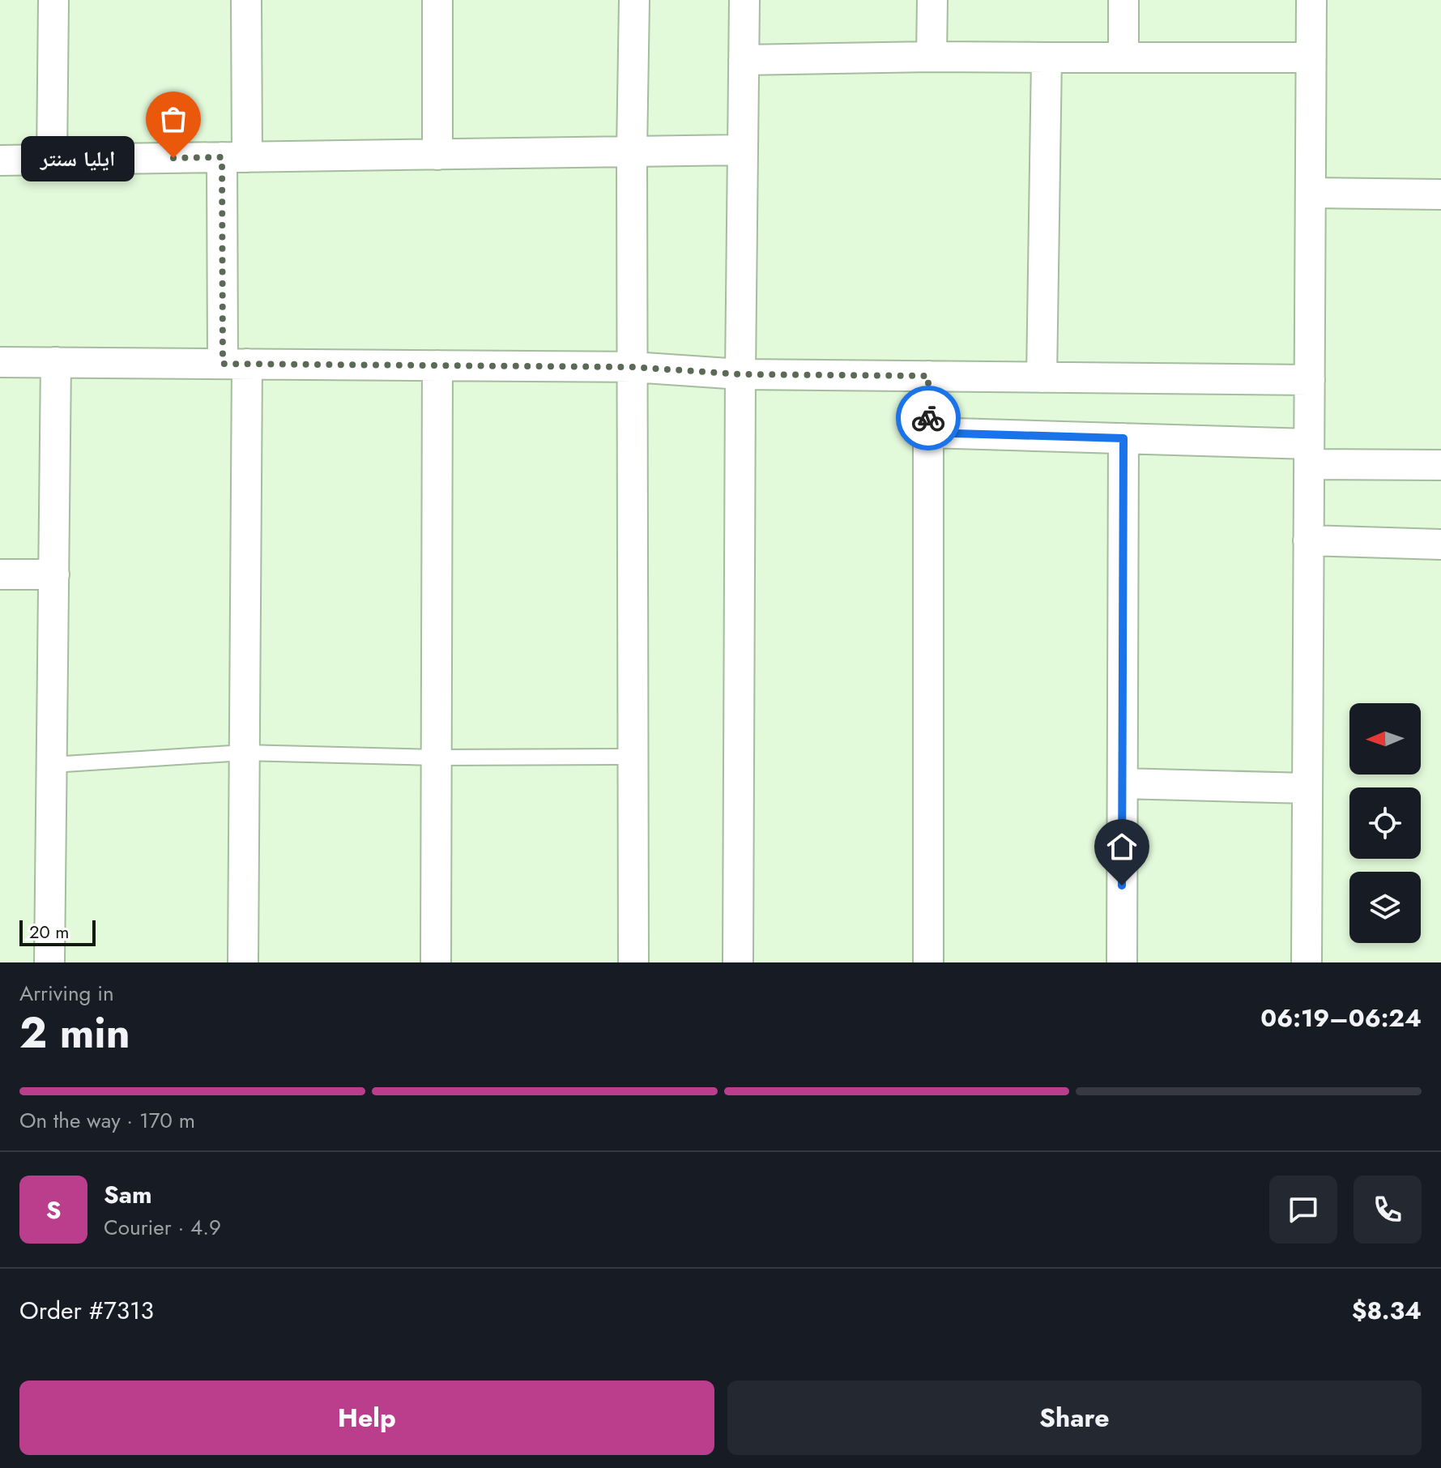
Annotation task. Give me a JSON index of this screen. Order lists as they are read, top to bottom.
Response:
{
  "places": ["ايليا سنتر"],
  "scale_bar": "20 m",
  "north": "left",
  "page": {
    "bubble": "ايليا سنتر",
    "scale": "20 m",
    "heading": ["2 min", "Arriving in", "06:19–06:24"],
    "panel": [
      "Sam",
      "Courier · 4.9",
      "Order #7313",
      "$8.34"
    ],
    "bar": "On the way · 170 m",
    "round": "S",
    "buttons": ["Help", "Share"]
  }
}
